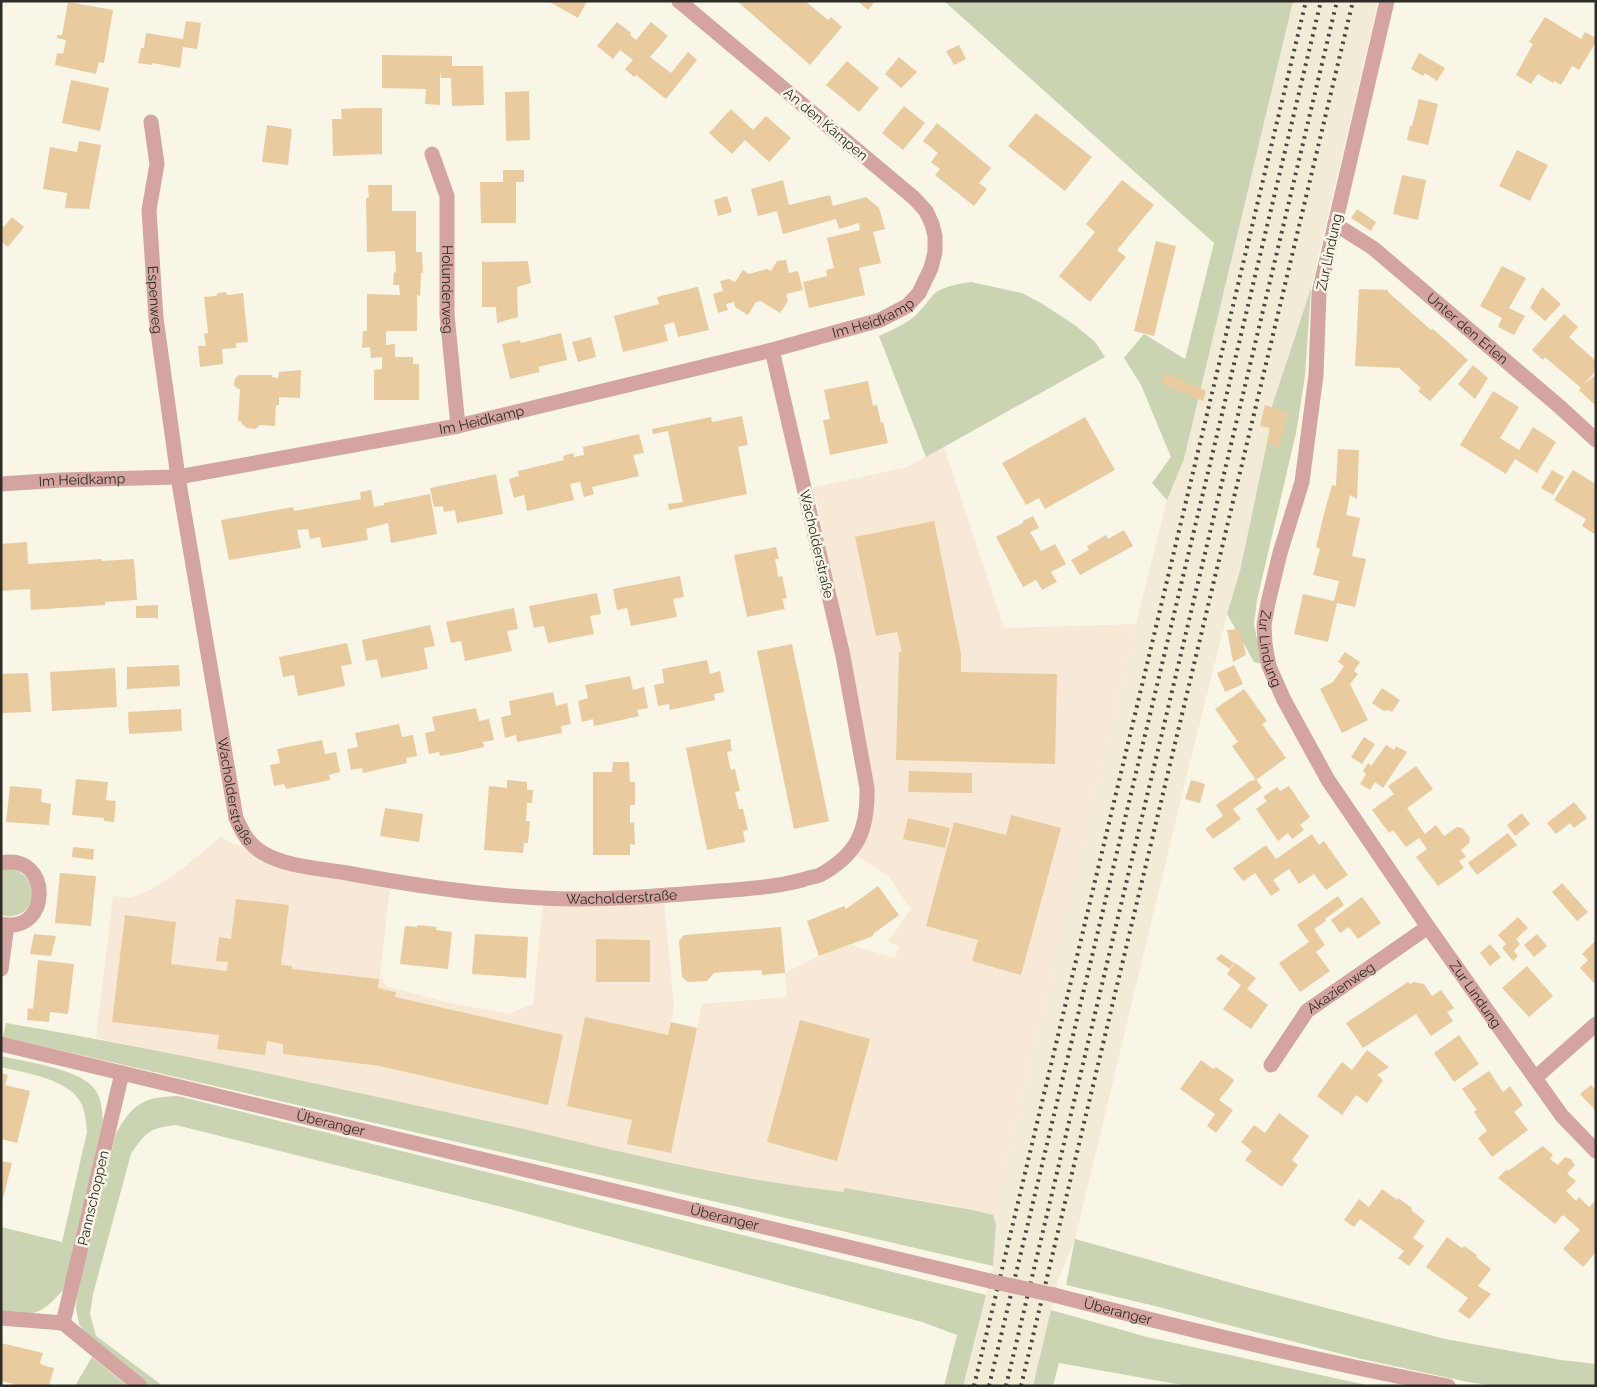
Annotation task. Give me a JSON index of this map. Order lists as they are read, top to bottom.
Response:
{
  "streets": {
    "street": [
      "An den Kämpen",
      "Zur Lindung",
      "Holunderweg",
      "Espenweg",
      "Im Heidkamp",
      "Unter den Erlen",
      "Wacholderstraße",
      "Akazienweg",
      "Überanger",
      "Pannschoppen"
    ]
  },
  "crossings": [
    ["An den Kämpen", "Im Heidkamp"],
    ["Zur Lindung", "Unter den Erlen"],
    ["Zur Lindung", "Akazienweg"],
    ["Holunderweg", "Im Heidkamp"],
    ["Espenweg", "Im Heidkamp"],
    ["Espenweg", "Wacholderstraße"],
    ["Im Heidkamp", "Wacholderstraße"],
    ["Überanger", "Pannschoppen"]
  ]
}
